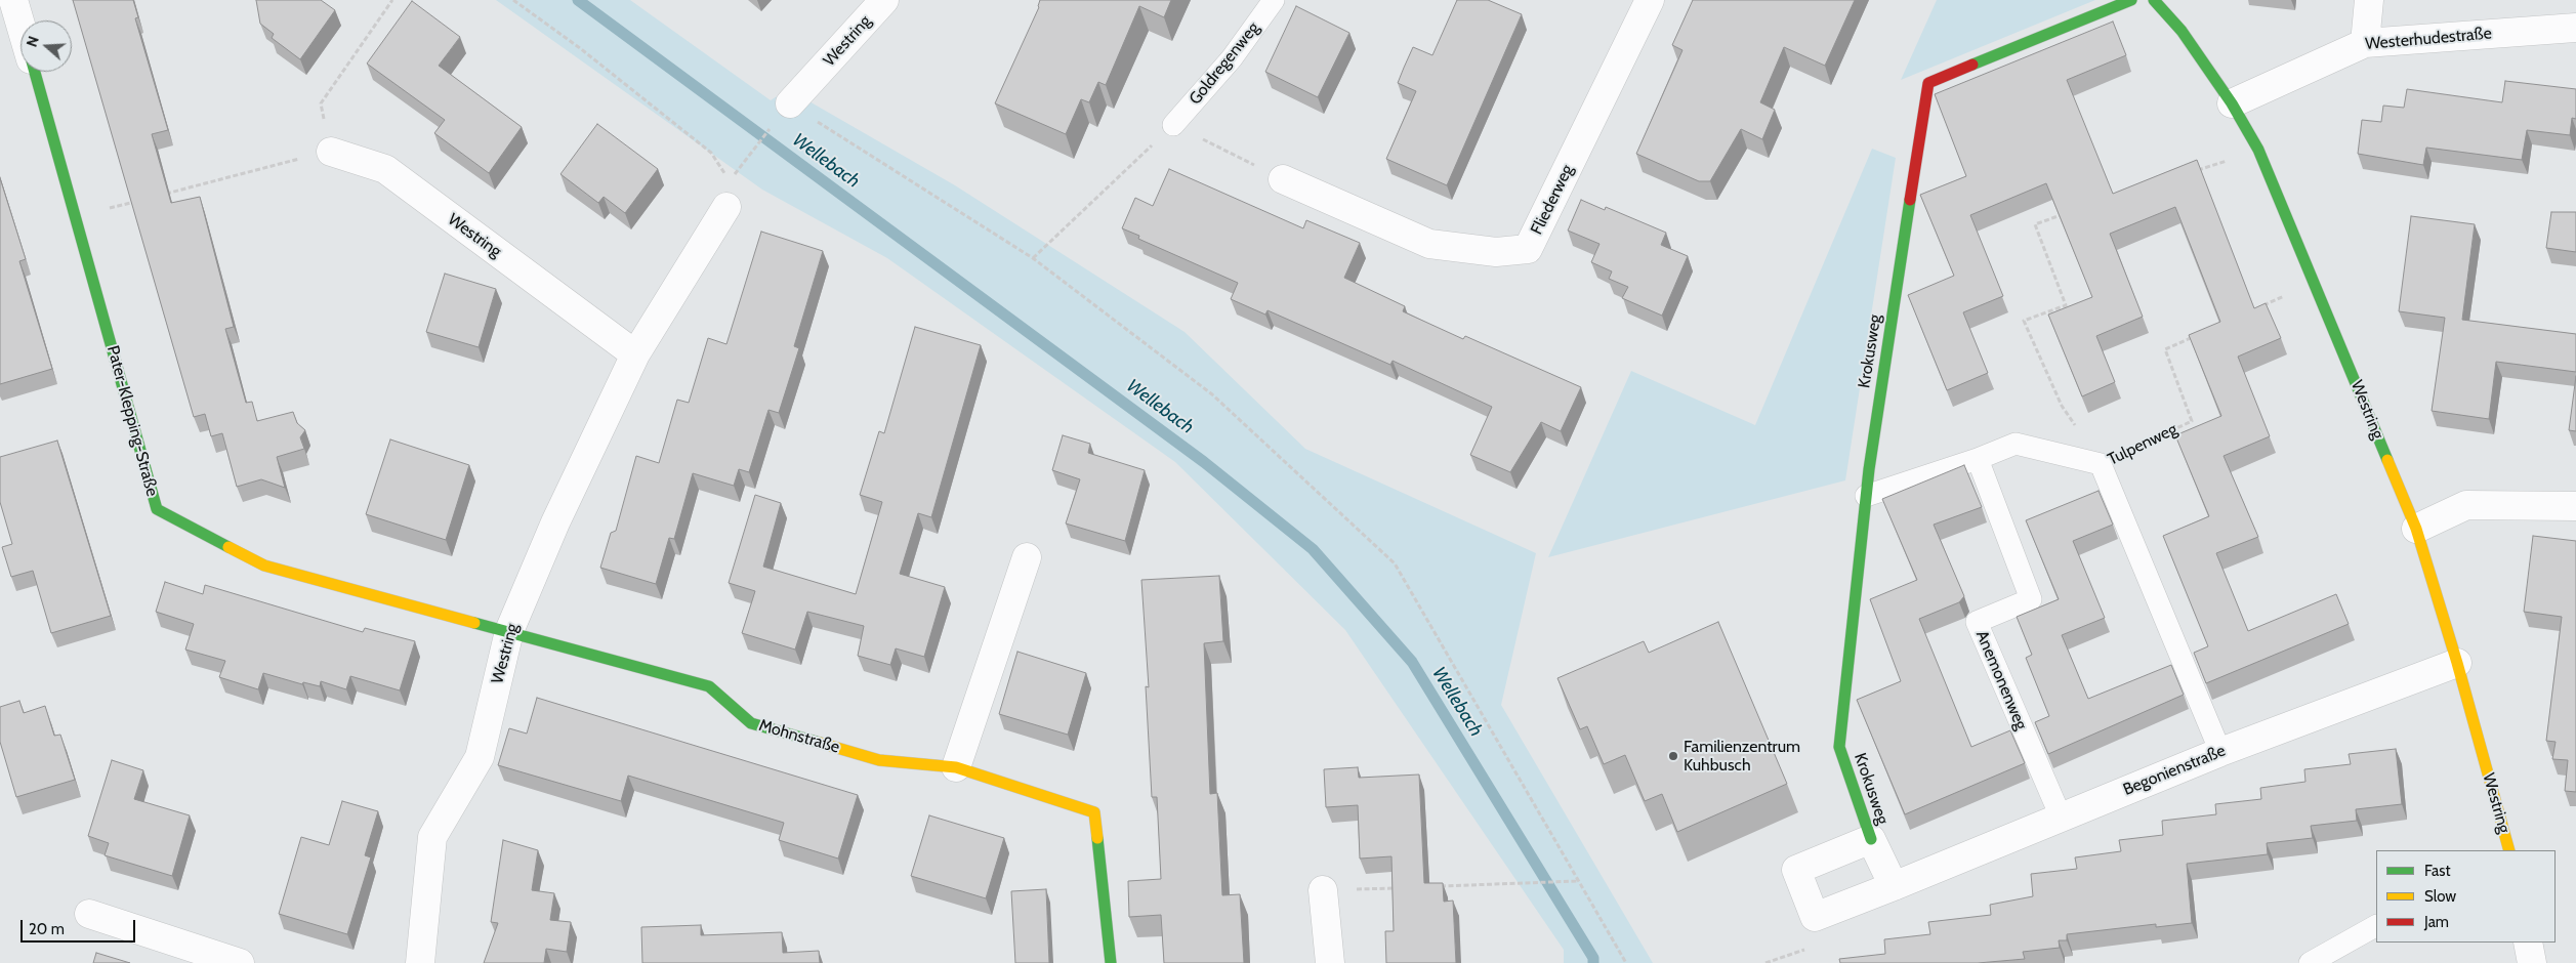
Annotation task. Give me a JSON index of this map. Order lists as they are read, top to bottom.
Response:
{
  "streets": {
    "street": [
      "Westerhudestraße",
      "Westring",
      "Fliederweg",
      "Krokusweg",
      "Pater-Klepping-Straße",
      "Mohnstraße",
      "Begonienstraße"
    ],
    "lane": ["Goldregenweg", "Tulpenweg", "Anemonenweg"]
  },
  "crossings": [
    ["Westerhudestraße", "Westring"],
    ["Westring", "Pater-Klepping-Straße"],
    ["Westring", "Mohnstraße"],
    ["Westring", "Begonienstraße"],
    ["Krokusweg", "Begonienstraße"],
    ["Pater-Klepping-Straße", "Mohnstraße"],
    ["Tulpenweg", "Begonienstraße"],
    ["Anemonenweg", "Begonienstraße"]
  ],
  "water": ["Wellebach"],
  "places": ["Familienzentrum Kuhbusch"],
  "legend": ["Fast", "Slow", "Jam"],
  "scale_bar": "20 m",
  "north": "left"
}
